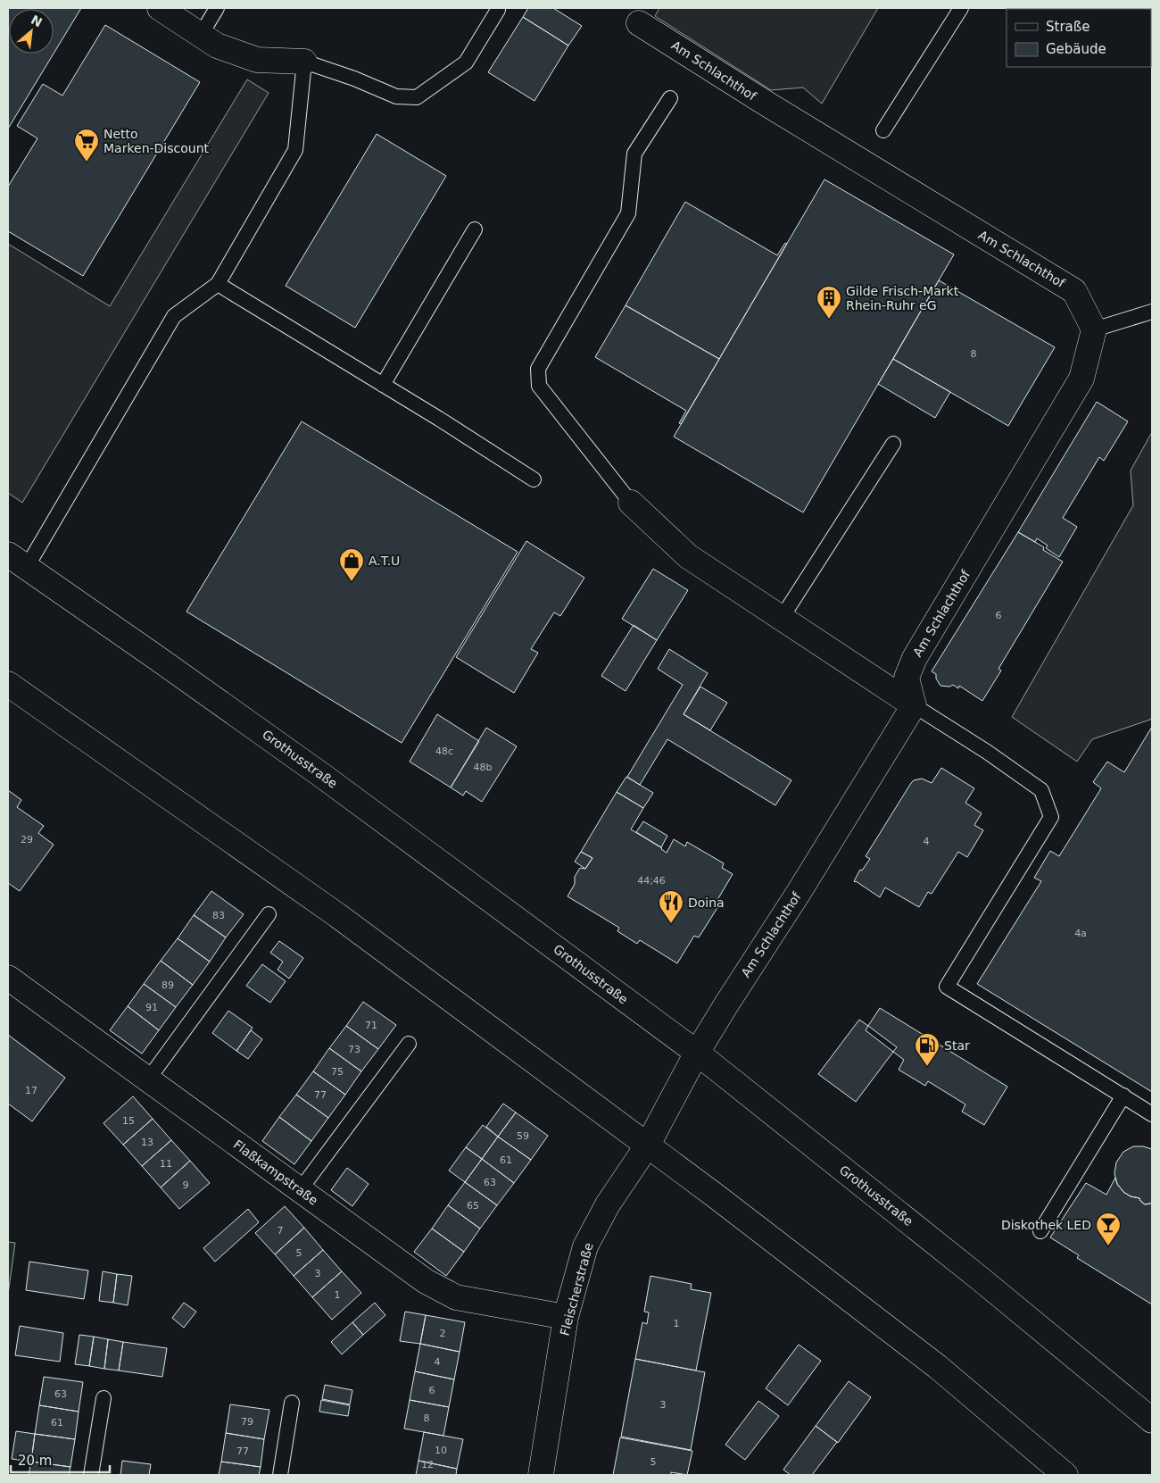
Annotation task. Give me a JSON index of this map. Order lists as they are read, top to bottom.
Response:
{
  "streets": {
    "street": [
      "Am Schlachthof",
      "Grothusstraße",
      "Flaßkampstraße",
      "Fleischerstraße"
    ]
  },
  "crossings": [
    ["Am Schlachthof", "Grothusstraße"],
    ["Am Schlachthof", "Fleischerstraße"],
    ["Flaßkampstraße", "Fleischerstraße"]
  ],
  "places": {
    "supermarket": ["Netto Marken-Discount"],
    "building": ["Gilde Frisch-Markt Rhein-Ruhr eG"],
    "shop": ["A.T.U"],
    "restaurant": ["Doina"],
    "fuel station": ["Star"],
    "bar": ["Diskothek LED"]
  },
  "house_numbers": [
    "8",
    "6",
    "48c",
    "48b",
    "29",
    "4",
    "44;46",
    "83",
    "4a",
    "89",
    "91",
    "71",
    "73",
    "75",
    "17",
    "77",
    "15",
    "59",
    "13",
    "61",
    "11",
    "63",
    "9",
    "65",
    "7",
    "5",
    "3",
    "1",
    "1",
    "2",
    "4",
    "6",
    "63",
    "3",
    "8",
    "79",
    "61",
    "10",
    "77",
    "5",
    "12"
  ],
  "legend": ["Straße", "Gebäude"],
  "scale_bar": "20 m",
  "north": "top right"
}
